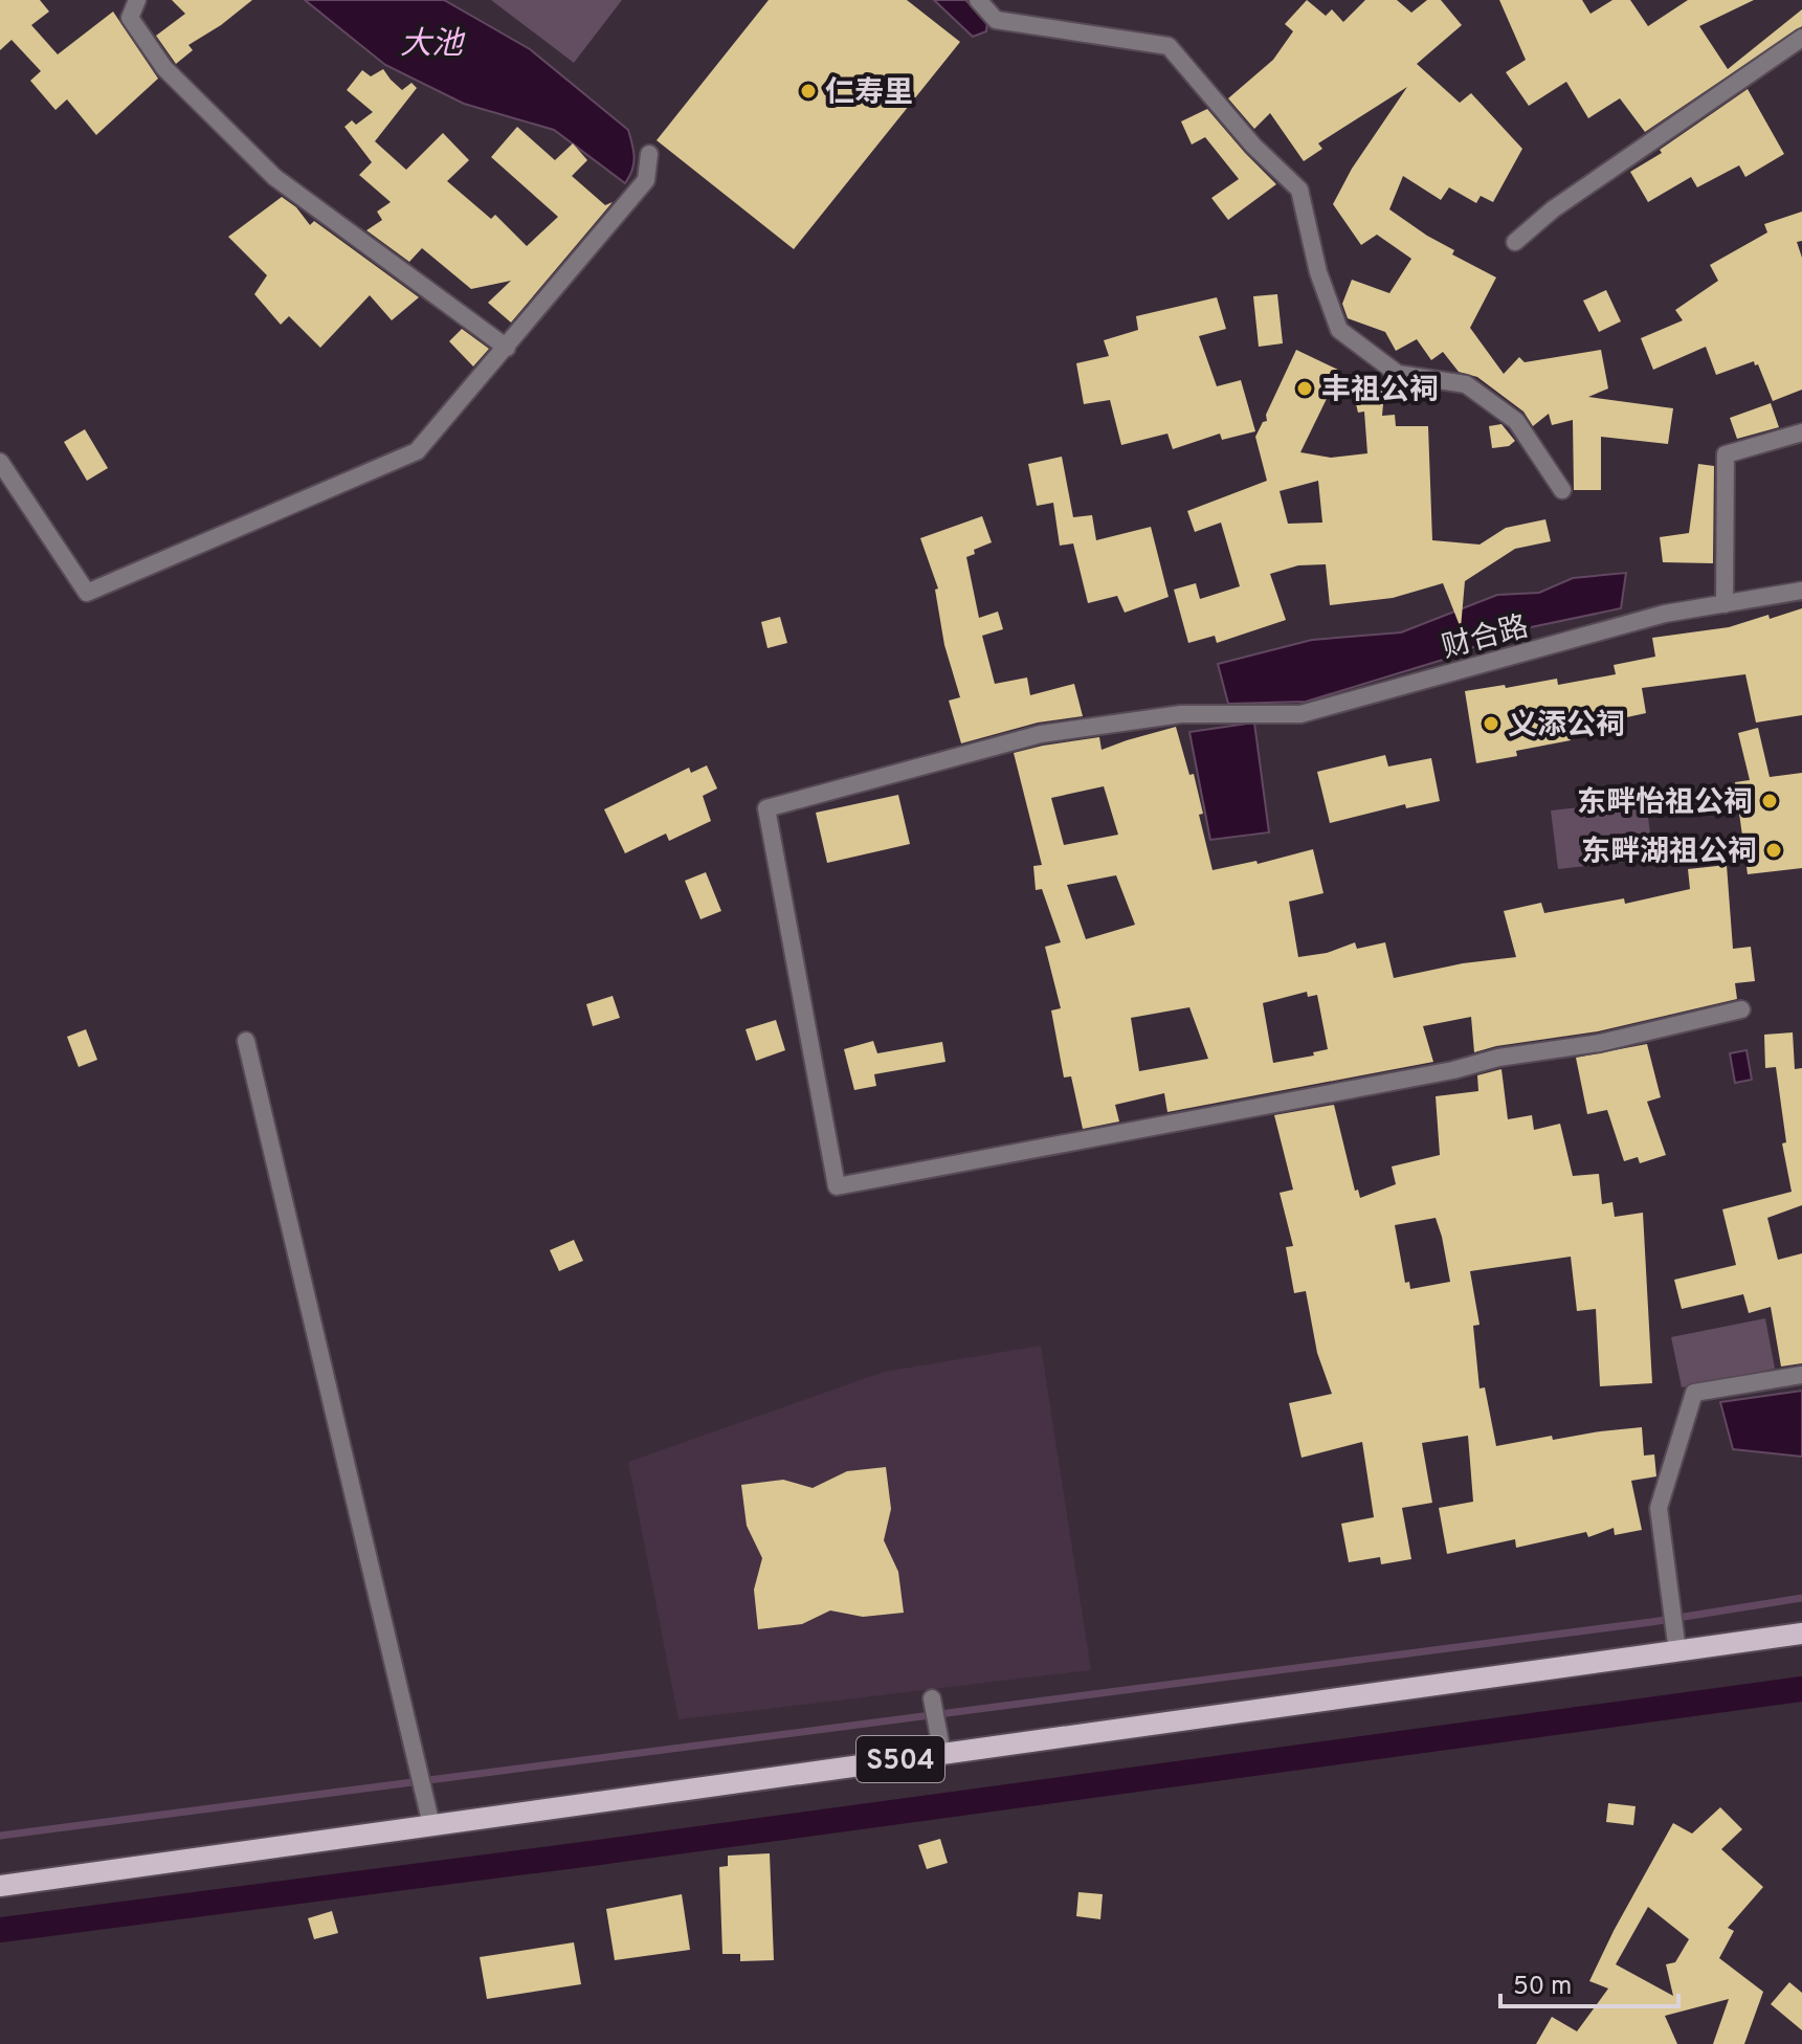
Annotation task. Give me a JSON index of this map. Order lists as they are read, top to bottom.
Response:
{
  "streets": {
    "main road": ["S504"],
    "street": ["财合路"]
  },
  "water": ["大池"],
  "places": [
    "仁寿里",
    "丰祖公祠",
    "义添公祠",
    "东畔怡祖公祠",
    "东畔湖祖公祠"
  ],
  "scale_bar": "50 m"
}
